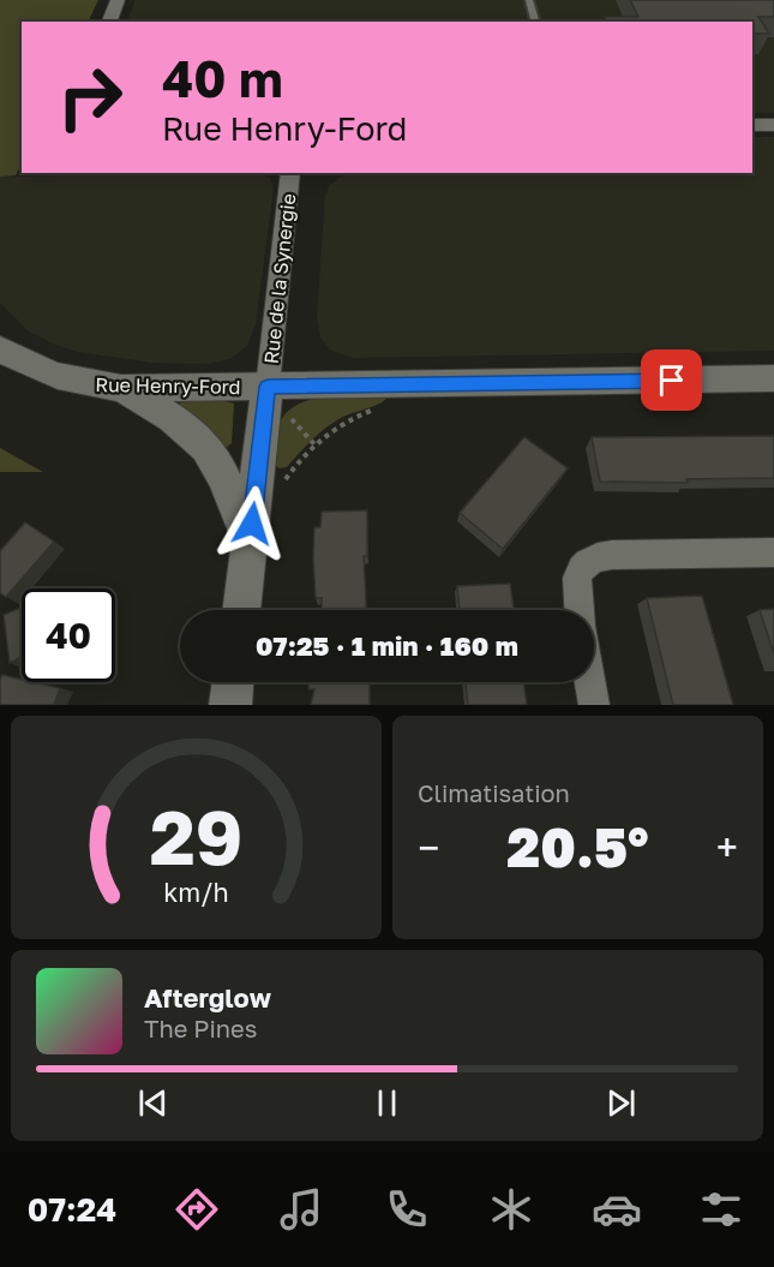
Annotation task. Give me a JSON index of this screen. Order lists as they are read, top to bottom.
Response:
{
  "streets": {
    "street": ["Rue de la Synergie", "Rue Henry-Ford"]
  },
  "crossings": [
    ["Rue de la Synergie", "Rue Henry-Ford"]
  ],
  "page": {
    "turn": ["40 m", "Rue Henry-Ford"],
    "limit": "40",
    "trip": "07:25 · 1 min · 160 m",
    "tile": "Climatisation",
    "heat": ["−", "20.5°", "+"],
    "song": ["Afterglow", "The Pines"],
    "tabs": "07:24",
    "gauge": ["29", "km/h"]
  }
}
